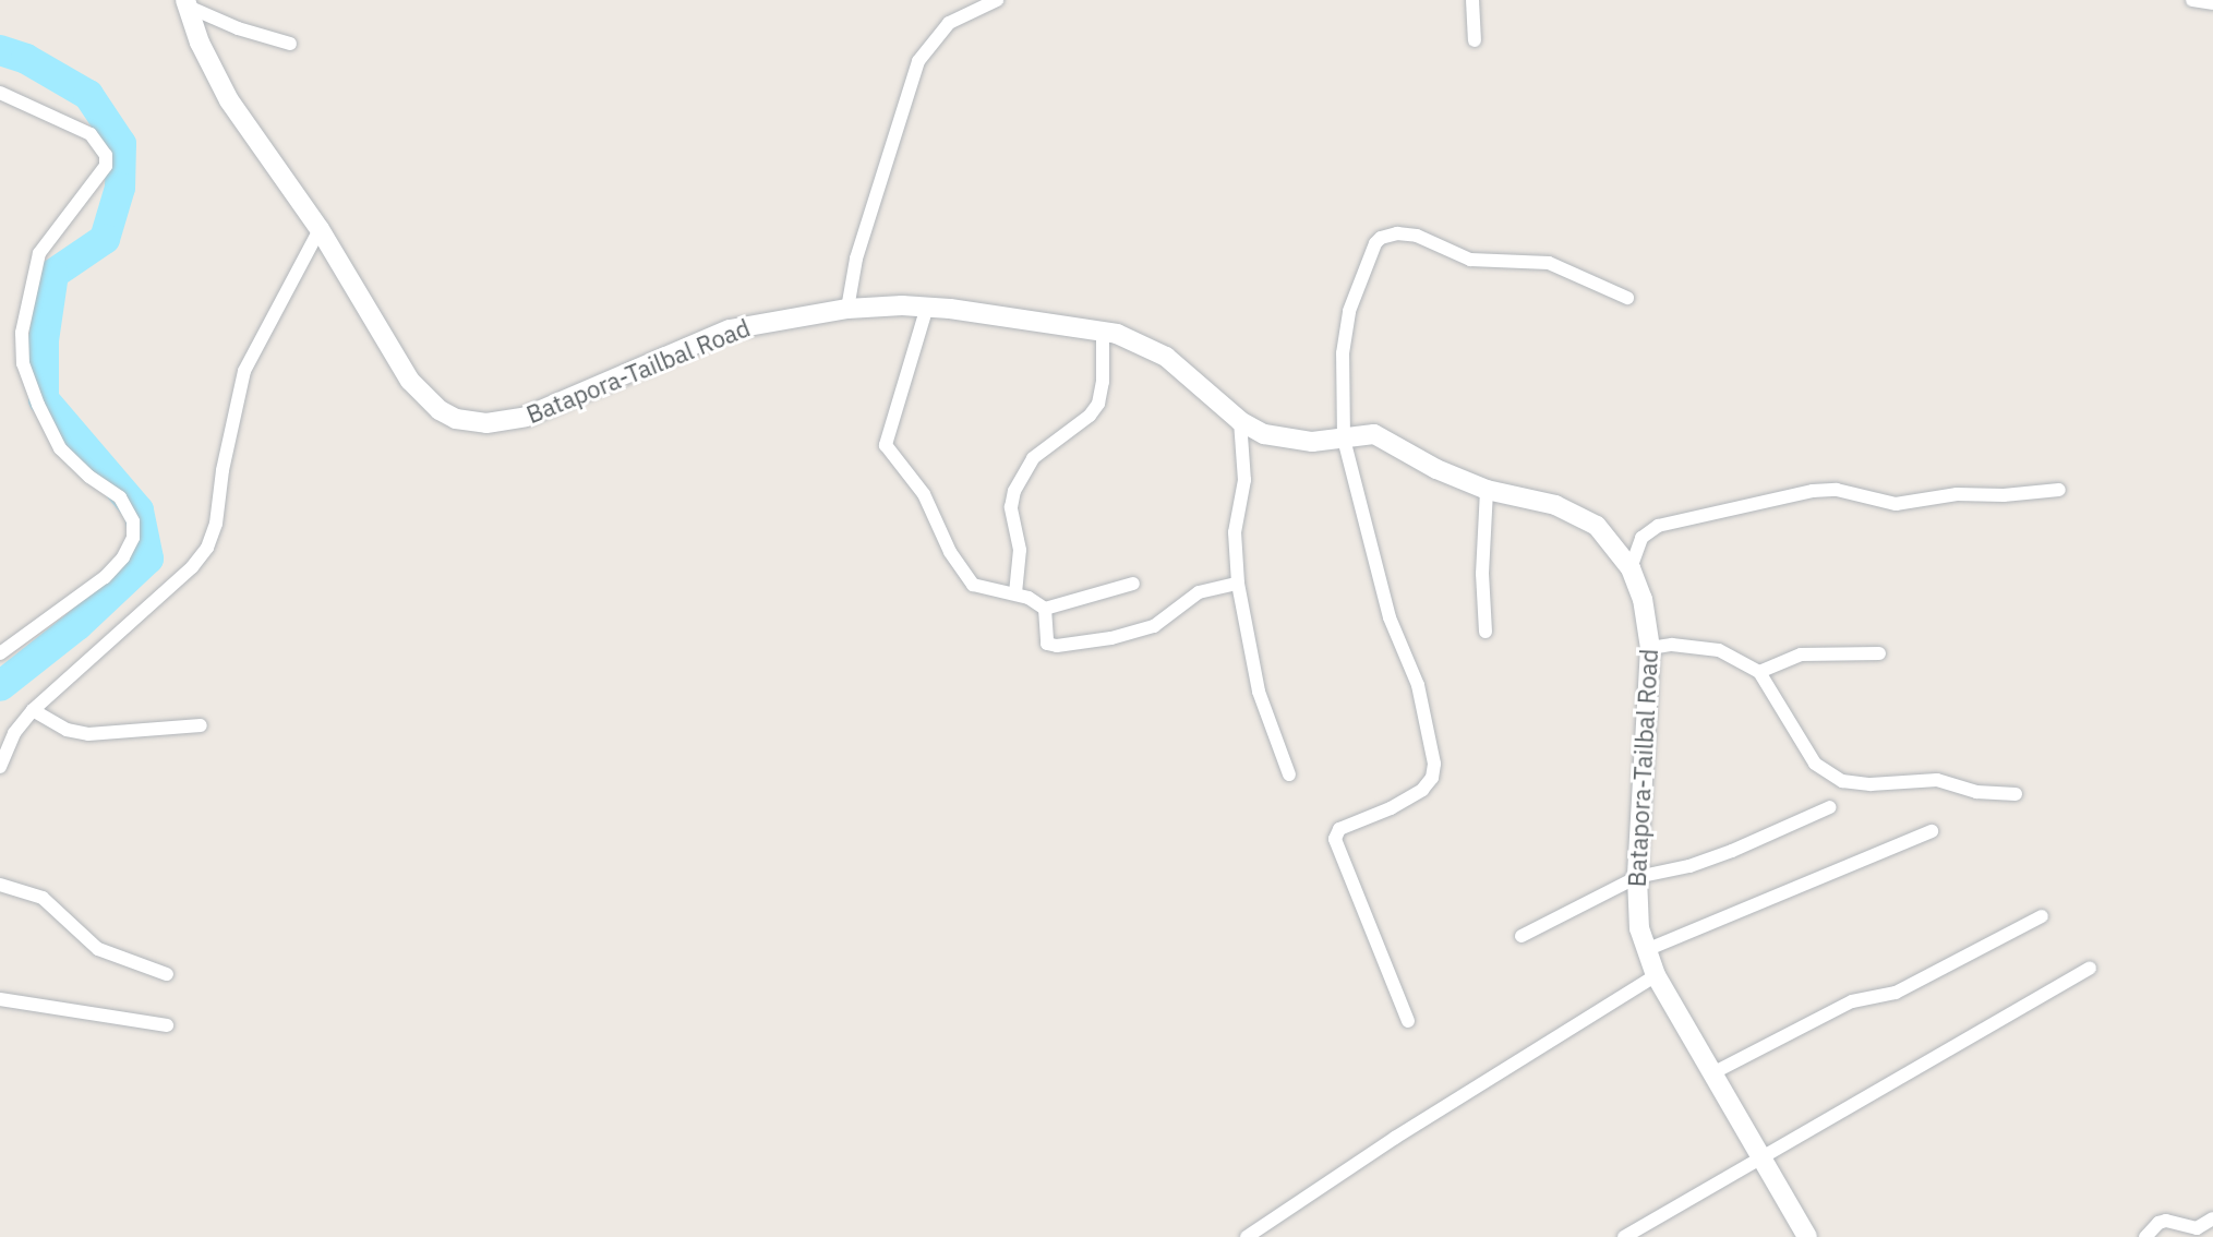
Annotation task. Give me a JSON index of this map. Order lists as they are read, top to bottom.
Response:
{
  "streets": {
    "main road": ["Batapora-Tailbal Road"]
  }
}
